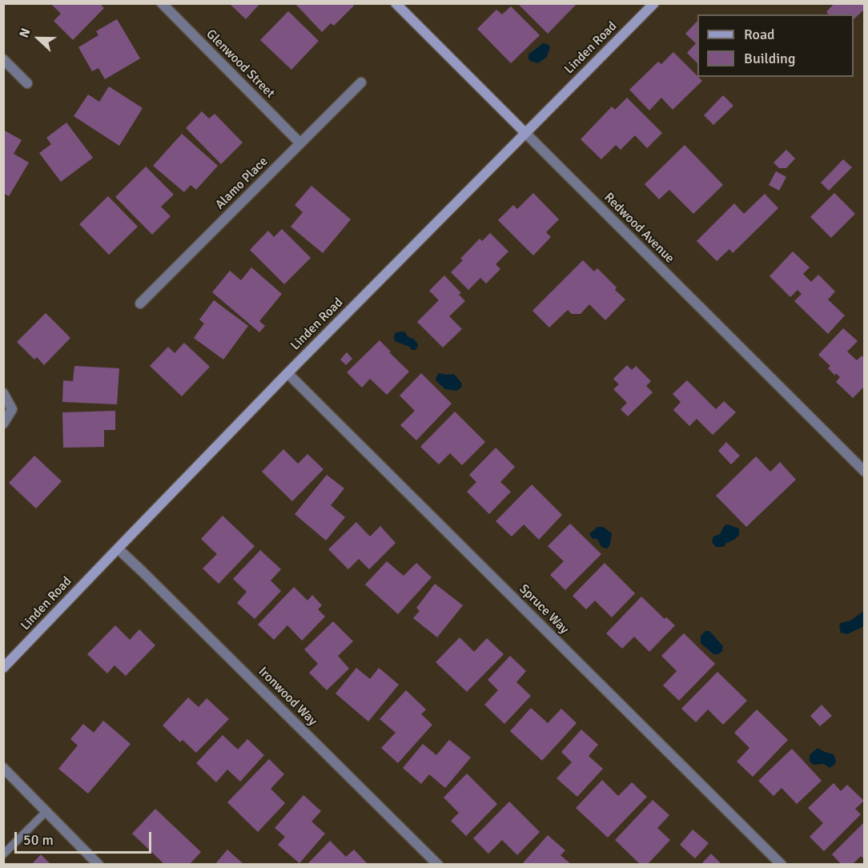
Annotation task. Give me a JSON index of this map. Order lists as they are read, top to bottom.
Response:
{
  "streets": {
    "street": [
      "Linden Road",
      "Glenwood Street",
      "Alamo Place",
      "Redwood Avenue",
      "Spruce Way",
      "Ironwood Way"
    ]
  },
  "crossings": [
    ["Linden Road", "Redwood Avenue"],
    ["Linden Road", "Spruce Way"],
    ["Linden Road", "Ironwood Way"],
    ["Glenwood Street", "Alamo Place"]
  ],
  "legend": ["Road", "Building"],
  "scale_bar": "50 m",
  "north": "left"
}
